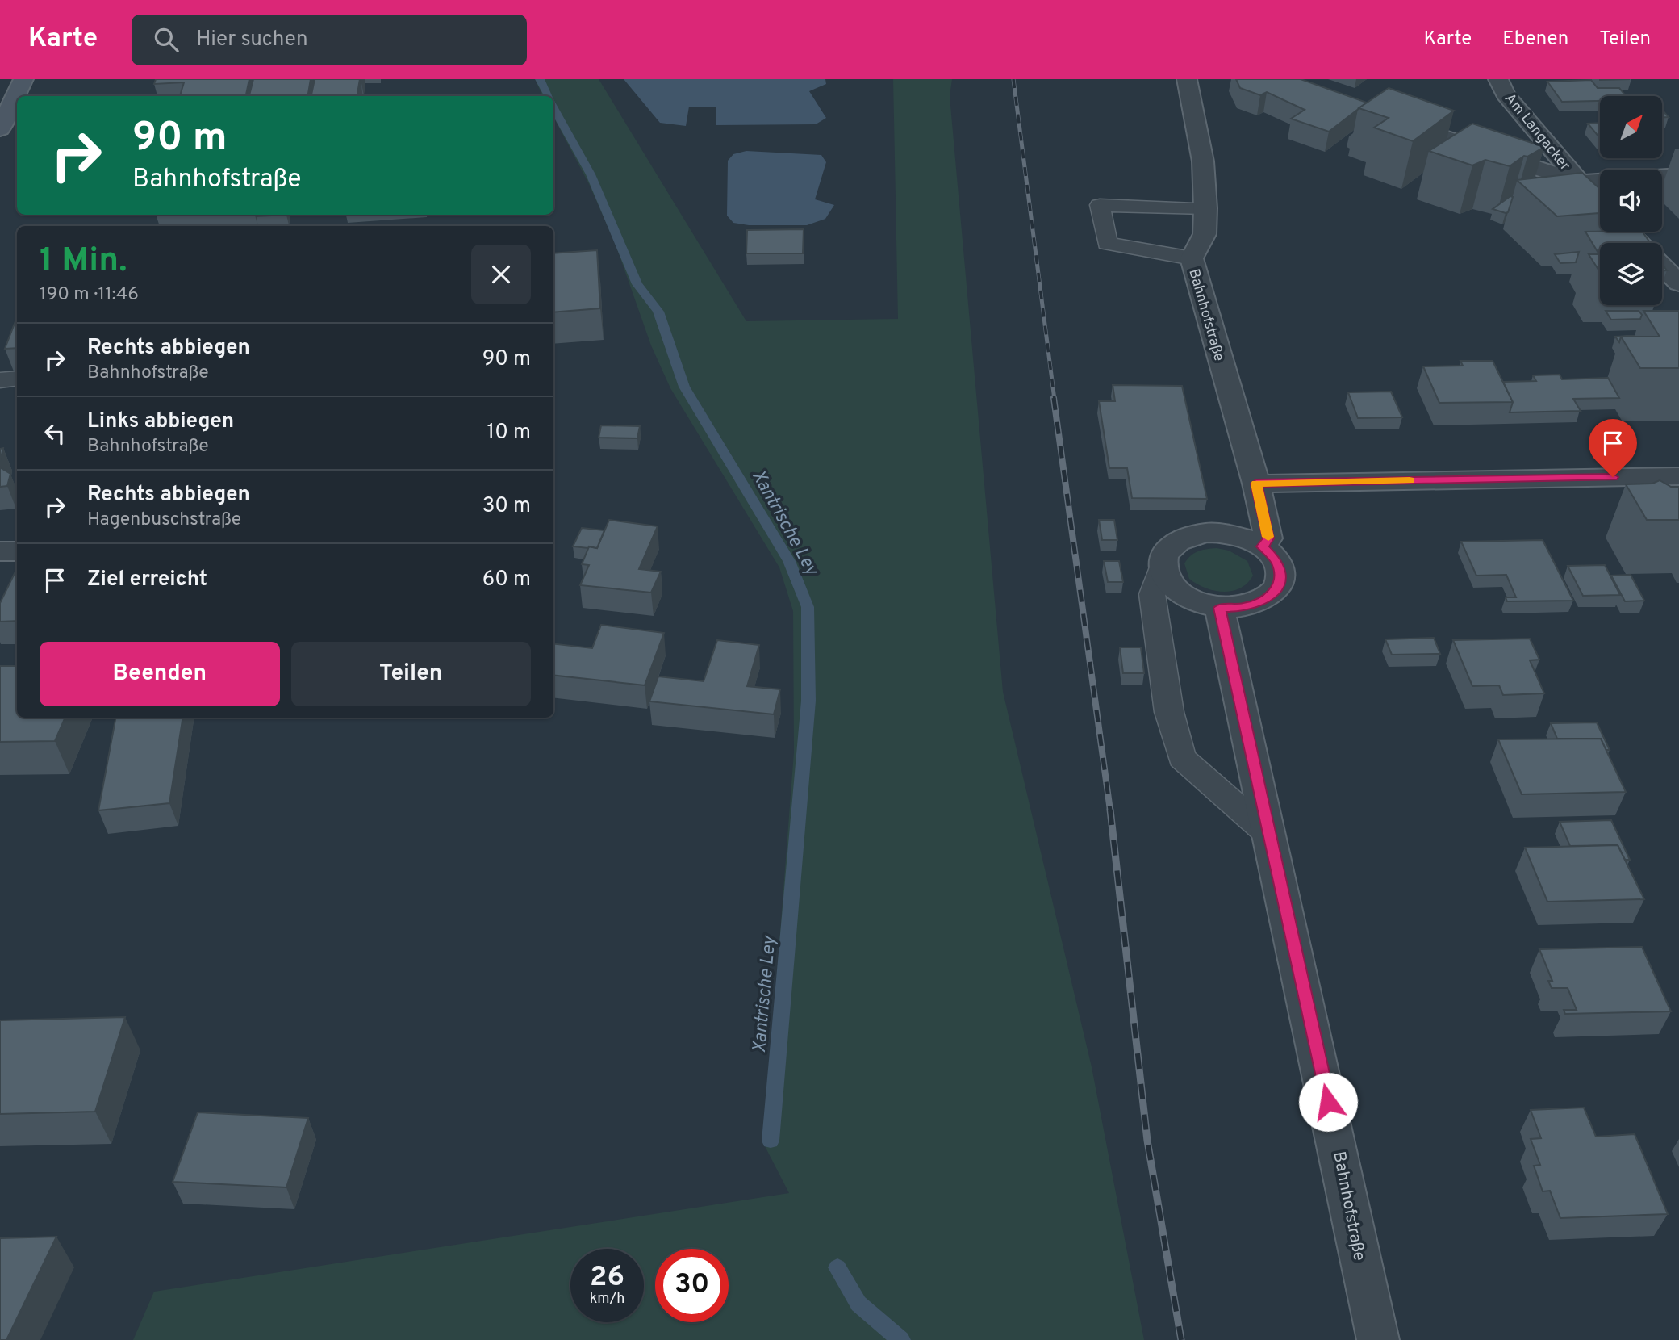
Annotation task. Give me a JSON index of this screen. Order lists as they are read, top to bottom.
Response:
{
  "streets": {
    "street": ["Am Langacker", "Bahnhofstraße"]
  },
  "water": ["Xantrische Ley"],
  "north": "top right",
  "page": {
    "header": "Karte",
    "search": "Hier suchen",
    "nav": ["Karte", "Ebenen", "Teilen"],
    "turn": ["90 m", "Bahnhofstraße"],
    "heading": ["1 Min.", "190 m · 11:46"],
    "list": [
      {
        "name": "Rechts abbiegen",
        "note": "Bahnhofstraße",
        "value": "90 m"
      },
      {
        "name": "Links abbiegen",
        "note": "Bahnhofstraße",
        "value": "10 m"
      },
      {
        "name": "Rechts abbiegen",
        "note": "Hagenbuschstraße",
        "value": "30 m"
      },
      {
        "name": "Ziel erreicht",
        "value": "60 m"
      }
    ],
    "buttons": ["Beenden", "Teilen"],
    "speed": "26 km/h",
    "limit": "30"
  }
}
